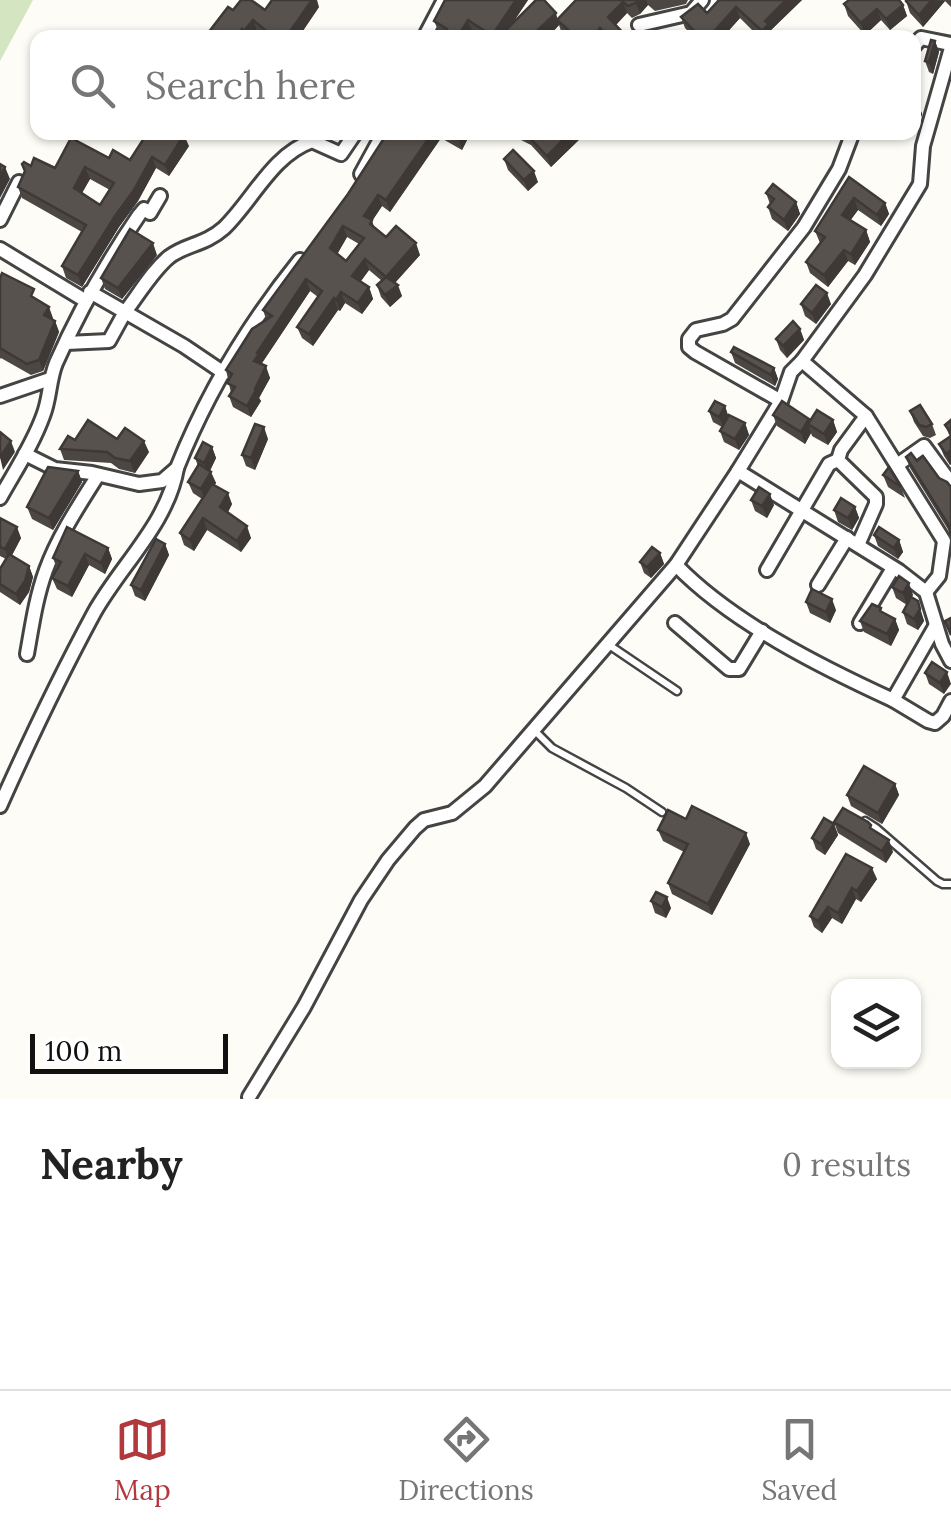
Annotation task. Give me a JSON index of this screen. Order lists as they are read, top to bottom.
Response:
{
  "scale_bar": "100 m",
  "page": {
    "search": "Search here",
    "scale": "100 m",
    "heading": ["Nearby", "0 results"],
    "nav": ["Map", "Directions", "Saved"]
  }
}
